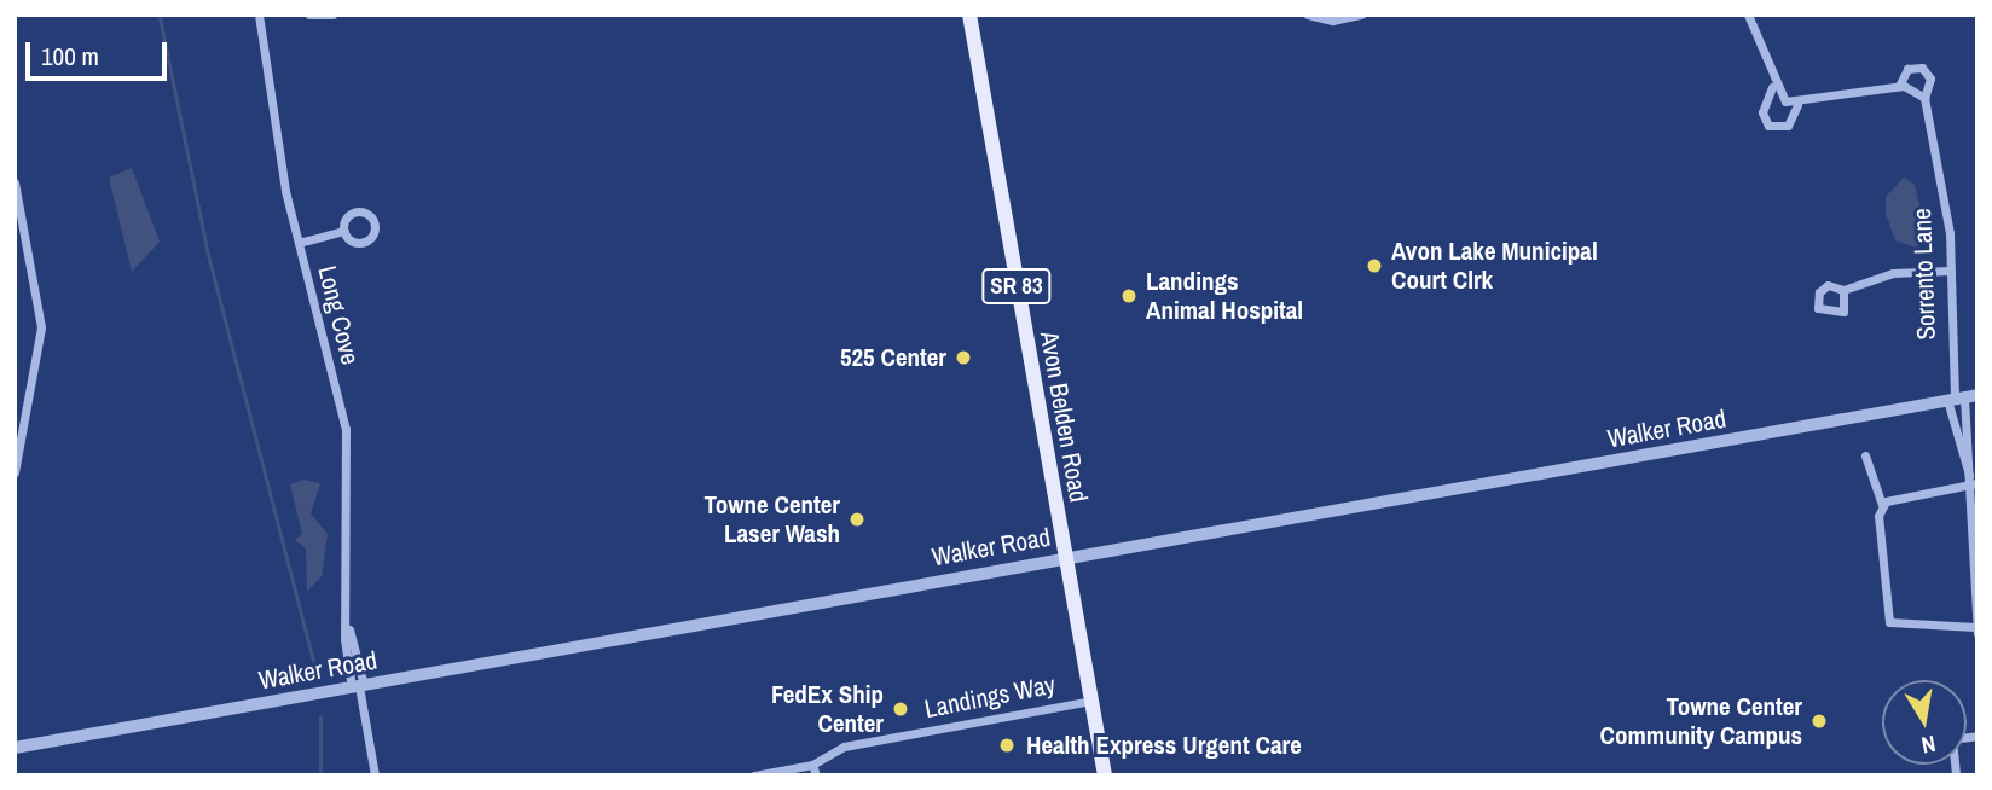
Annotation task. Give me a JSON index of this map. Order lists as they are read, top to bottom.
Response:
{
  "streets": {
    "main road": ["SR 83", "Avon Belden Road"],
    "street": [
      "Sorrento Lane",
      "Long Cove",
      "Walker Road",
      "Landings Way"
    ]
  },
  "crossings": [
    ["Sorrento Lane", "Walker Road"],
    ["Long Cove", "Walker Road"],
    ["Avon Belden Road", "Walker Road"],
    ["Avon Belden Road", "Landings Way"]
  ],
  "places": [
    "Avon Lake Municipal Court Clrk",
    "Landings Animal Hospital",
    "525 Center",
    "Towne Center Laser Wash",
    "FedEx Ship Center",
    "Towne Center Community Campus",
    "Health Express Urgent Care"
  ],
  "scale_bar": "100 m",
  "north": "bottom"
}
